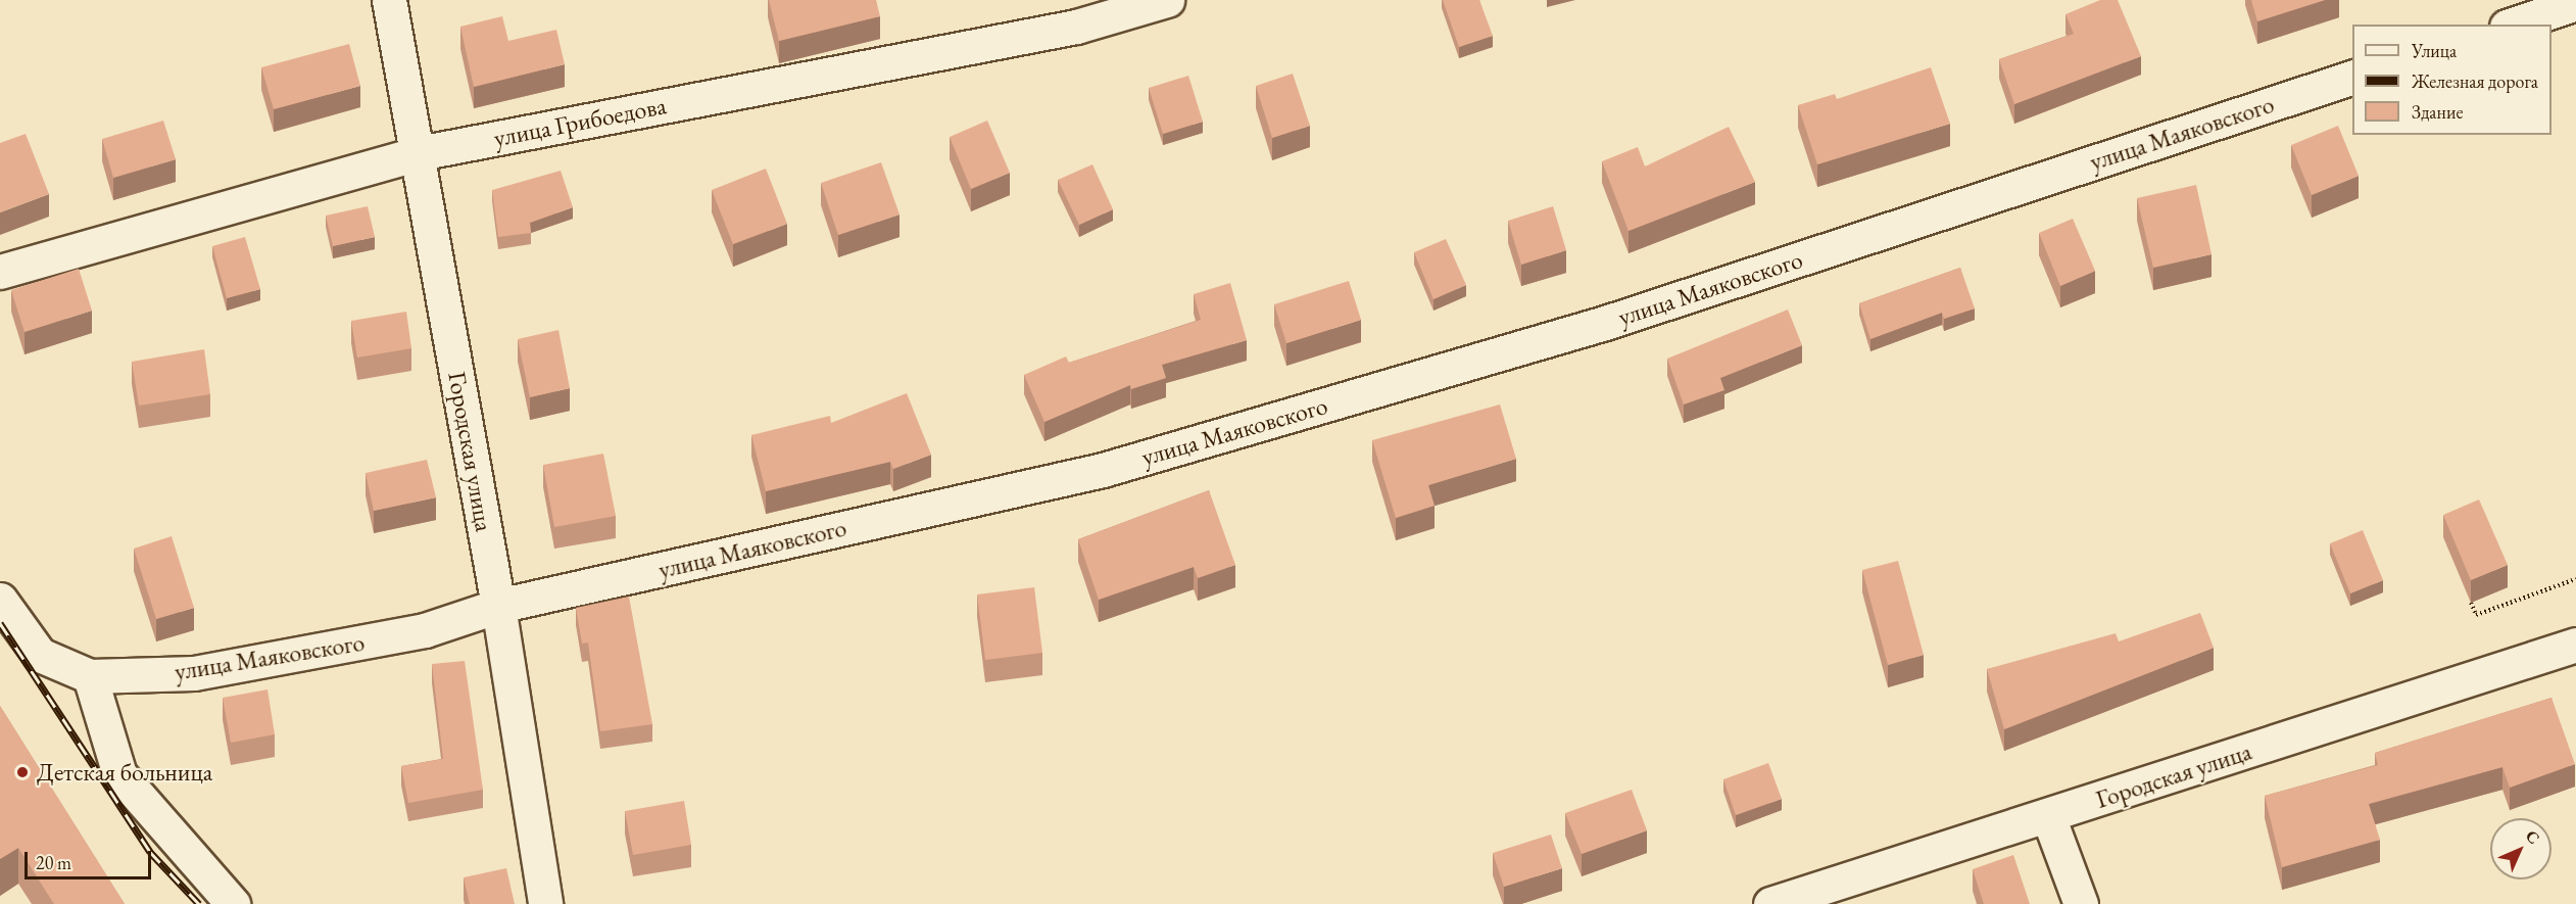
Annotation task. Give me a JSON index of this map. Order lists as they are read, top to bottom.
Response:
{
  "streets": {
    "street": ["улица Грибоедова", "улица Маяковского", "Городская улица"]
  },
  "crossings": [
    ["улица Грибоедова", "Городская улица"],
    ["улица Маяковского", "Городская улица"]
  ],
  "places": ["Детская больница"],
  "legend": ["Улица", "Железная дорога", "Здание"],
  "scale_bar": "20 m",
  "north": "top right"
}
